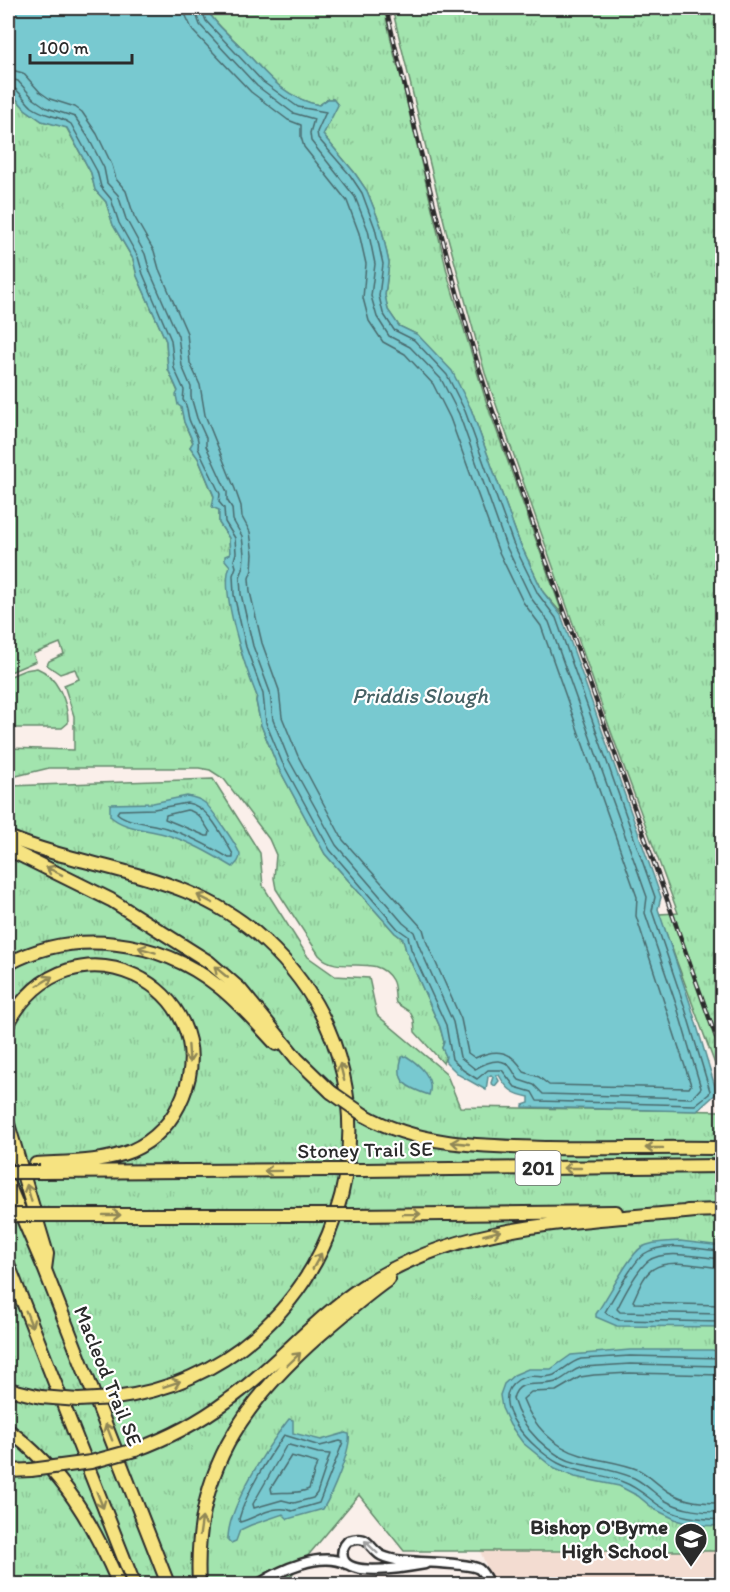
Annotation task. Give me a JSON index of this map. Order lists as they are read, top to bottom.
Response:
{
  "streets": {
    "highway": ["Stoney Trail SE", "201", "Macleod Trail SE"]
  },
  "water": ["Priddis Slough"],
  "places": {
    "school or university": ["Bishop O'Byrne High School"]
  },
  "scale_bar": "100 m"
}
